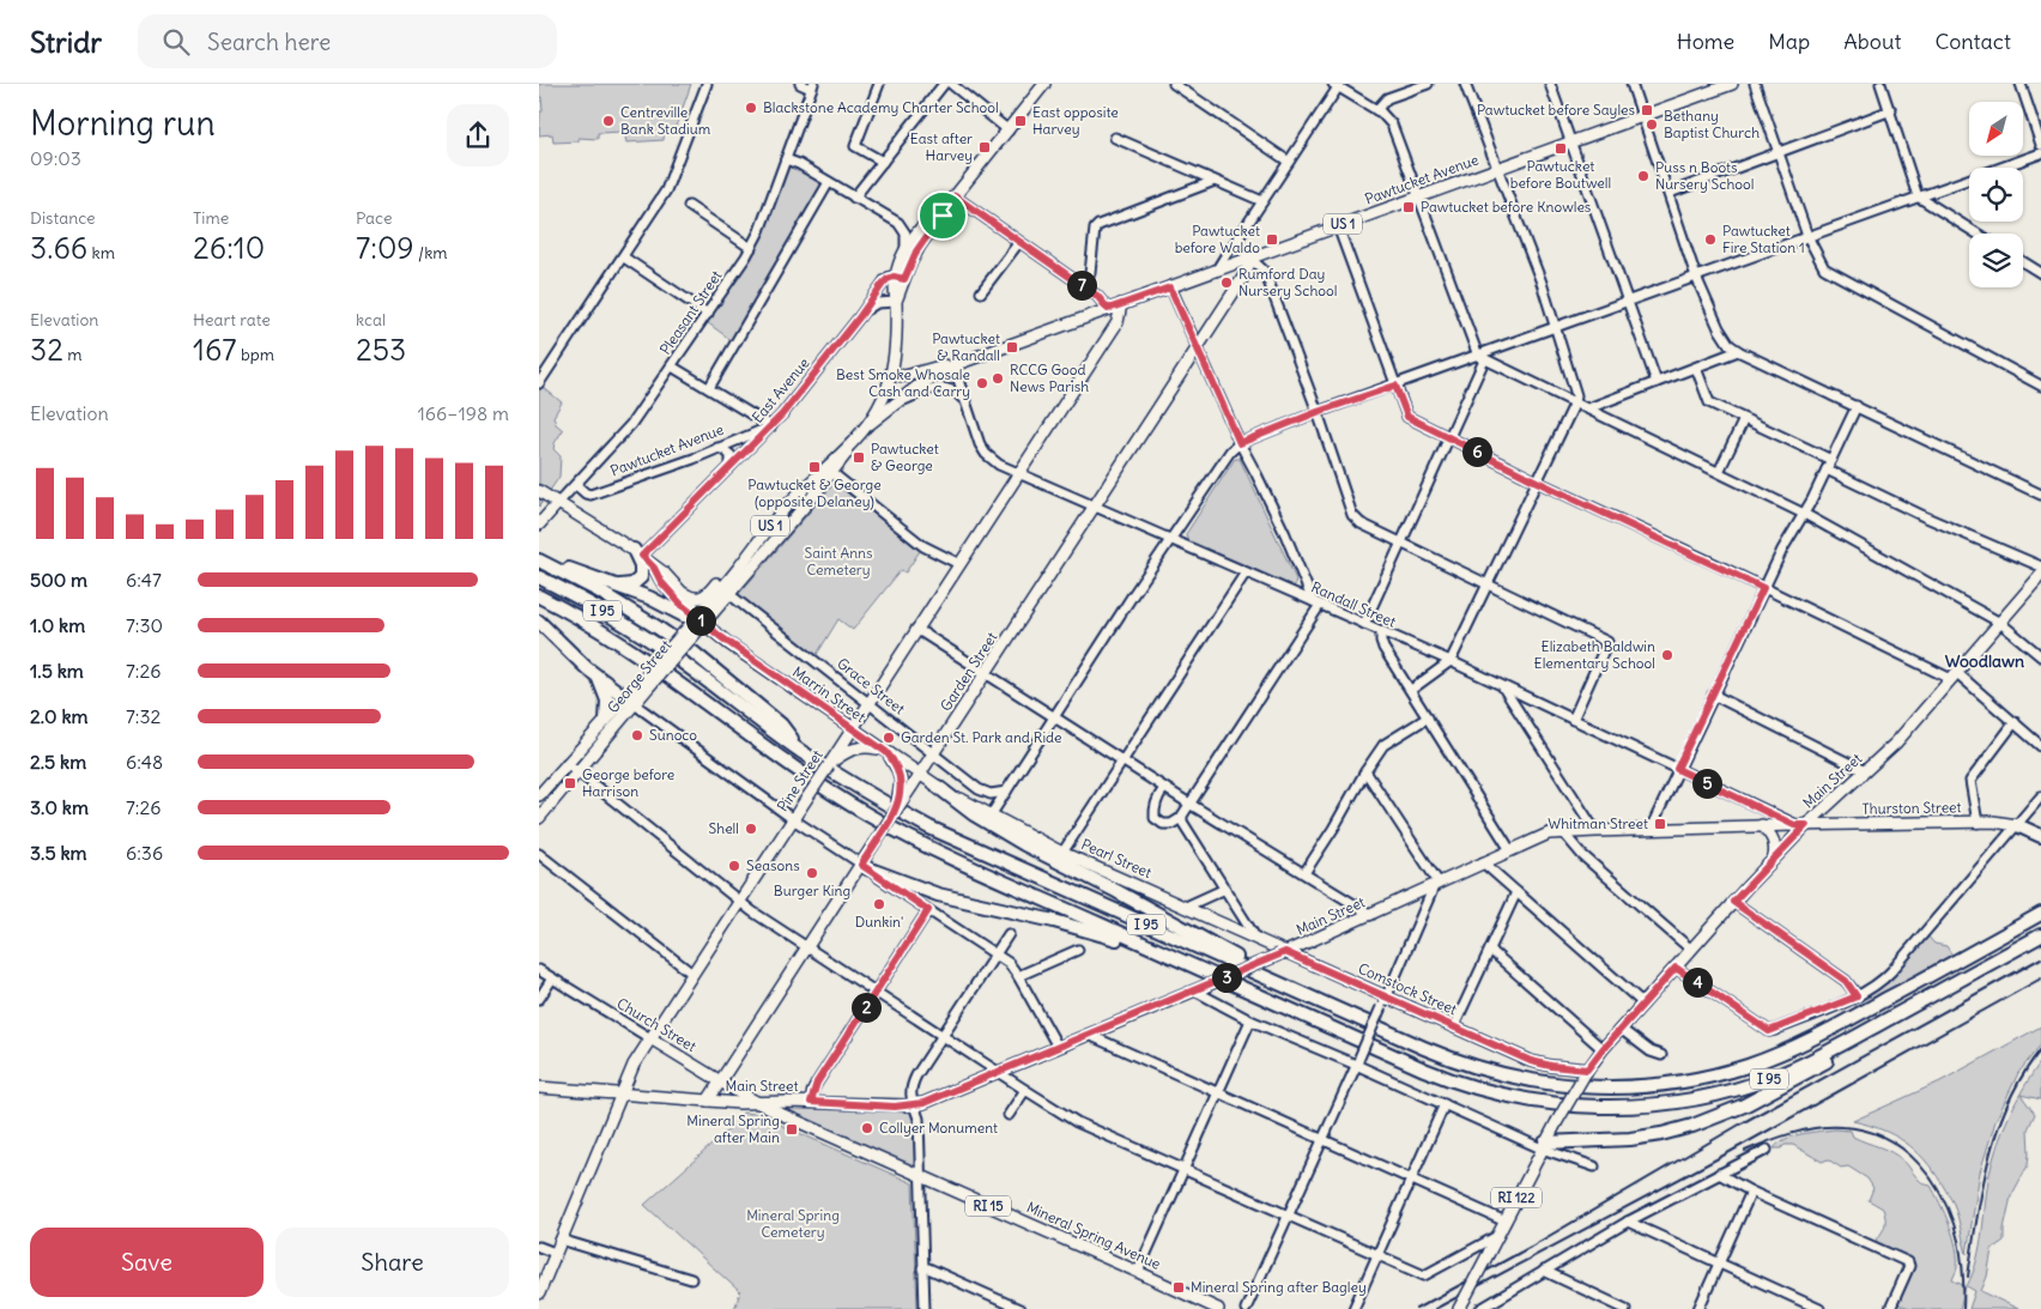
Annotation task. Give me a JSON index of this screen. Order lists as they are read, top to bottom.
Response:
{
  "streets": {
    "highway": ["I 95"],
    "main road": [
      "Pawtucket Avenue",
      "US 1",
      "Pleasant Street",
      "East Avenue",
      "Garden Street",
      "George Street",
      "Marrin Street",
      "Pine Street",
      "Main Street",
      "Thurston Street",
      "Pearl Street",
      "Comstock Street",
      "Church Street",
      "RI 122",
      "RI 15",
      "Mineral Spring Avenue"
    ],
    "street": ["Randall Street", "Grace Street"]
  },
  "crossings": [
    ["Pawtucket Avenue", "Pleasant Street"],
    ["Pawtucket Avenue", "East Avenue"],
    ["Pawtucket Avenue", "Randall Street"],
    ["Pawtucket Avenue", "Garden Street"],
    ["Pawtucket Avenue", "George Street"],
    ["Pawtucket Avenue", "Pine Street"],
    ["East Avenue", "George Street"],
    ["Randall Street", "Garden Street"],
    ["Randall Street", "Pine Street"],
    ["Randall Street", "Main Street"],
    ["Garden Street", "Grace Street"],
    ["Garden Street", "Marrin Street"],
    ["George Street", "Grace Street"],
    ["George Street", "Marrin Street"],
    ["Grace Street", "Pine Street"],
    ["Marrin Street", "Pine Street"],
    ["Marrin Street", "Pearl Street"],
    ["Pine Street", "Main Street"],
    ["Pine Street", "Church Street"],
    ["Main Street", "Thurston Street"],
    ["Main Street", "Pearl Street"],
    ["Main Street", "Comstock Street"],
    ["Main Street", "Church Street"],
    ["Main Street", "RI 122"],
    ["Main Street", "Mineral Spring Avenue"],
    ["Thurston Street", "RI 122"],
    ["Pearl Street", "Comstock Street"],
    ["Comstock Street", "RI 122"],
    ["Church Street", "Mineral Spring Avenue"]
  ],
  "districts": ["Woodlawn"],
  "parks": ["Saint Anns Cemetery", "Mineral Spring Cemetery"],
  "places": {
    "other": [
      "Blackstone Academy Charter School",
      "Centreville Bank Stadium",
      "Bethany Baptist Church",
      "Puss n Boots Nursery School",
      "Pawtucket Fire Station 1",
      "Rumford Day Nursery School",
      "RCCG Good News Parish",
      "Best Smoke Whosale Cash and Carry",
      "Elizabeth Baldwin Elementary School",
      "Sunoco",
      "Garden St. Park and Ride",
      "Shell",
      "Seasons",
      "Burger King",
      "Dunkin'",
      "Collyer Monument"
    ],
    "transit": [
      "Pawtucket before Sayles",
      "East opposite Harvey",
      "East after Harvey",
      "Pawtucket before Boutwell",
      "Pawtucket before Knowles",
      "Pawtucket before Waldo",
      "Pawtucket & Randall",
      "Pawtucket & George",
      "Pawtucket & George (opposite Delaney)",
      "George before Harrison",
      "Whitman Street",
      "Mineral Spring after Main",
      "Mineral Spring after Bagley"
    ]
  },
  "north": "bottom left",
  "page": {
    "header": "Stridr",
    "search": "Search here",
    "nav": [
      "Home",
      "Map",
      "About",
      "Contact"
    ],
    "heading": ["Morning run", "09:03"],
    "stats": [
      ["Distance", "3.66 km"],
      ["Time", "26:10"],
      ["Pace", "7:09 /km"],
      ["Elevation", "32 m"],
      ["Heart rate", "167 bpm"],
      ["kcal", "253"]
    ],
    "pins": [
      "7",
      "6",
      "1",
      "5",
      "3",
      "4",
      "2"
    ],
    "chart": ["Elevation", "166–198 m"],
    "list": [
      {
        "name": "500 m",
        "note": "6:47"
      },
      {
        "name": "1.0 km",
        "note": "7:30"
      },
      {
        "name": "1.5 km",
        "note": "7:26"
      },
      {
        "name": "2.0 km",
        "note": "7:32"
      },
      {
        "name": "2.5 km",
        "note": "6:48"
      },
      {
        "name": "3.0 km",
        "note": "7:26"
      },
      {
        "name": "3.5 km",
        "note": "6:36"
      }
    ],
    "buttons": ["Save", "Share"]
  }
}
